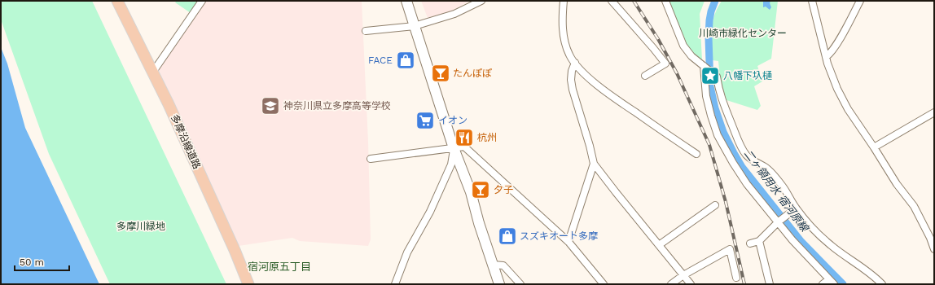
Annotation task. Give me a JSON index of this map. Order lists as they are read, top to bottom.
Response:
{
  "streets": {
    "main road": ["多摩沿線道路"]
  },
  "districts": ["宿河原五丁目"],
  "water": ["二ヶ領用水 宿河原線"],
  "parks": ["川崎市緑化センター", "多摩川緑地"],
  "places": {
    "shop": ["FACE", "スズキオート多摩"],
    "bar": ["たんぽぽ", "夕子"],
    "place": ["八幡下圦樋"],
    "school or university": ["神奈川県立多摩高等学校"],
    "supermarket": ["イオン"],
    "restaurant": ["杭州"]
  },
  "scale_bar": "50 m"
}
